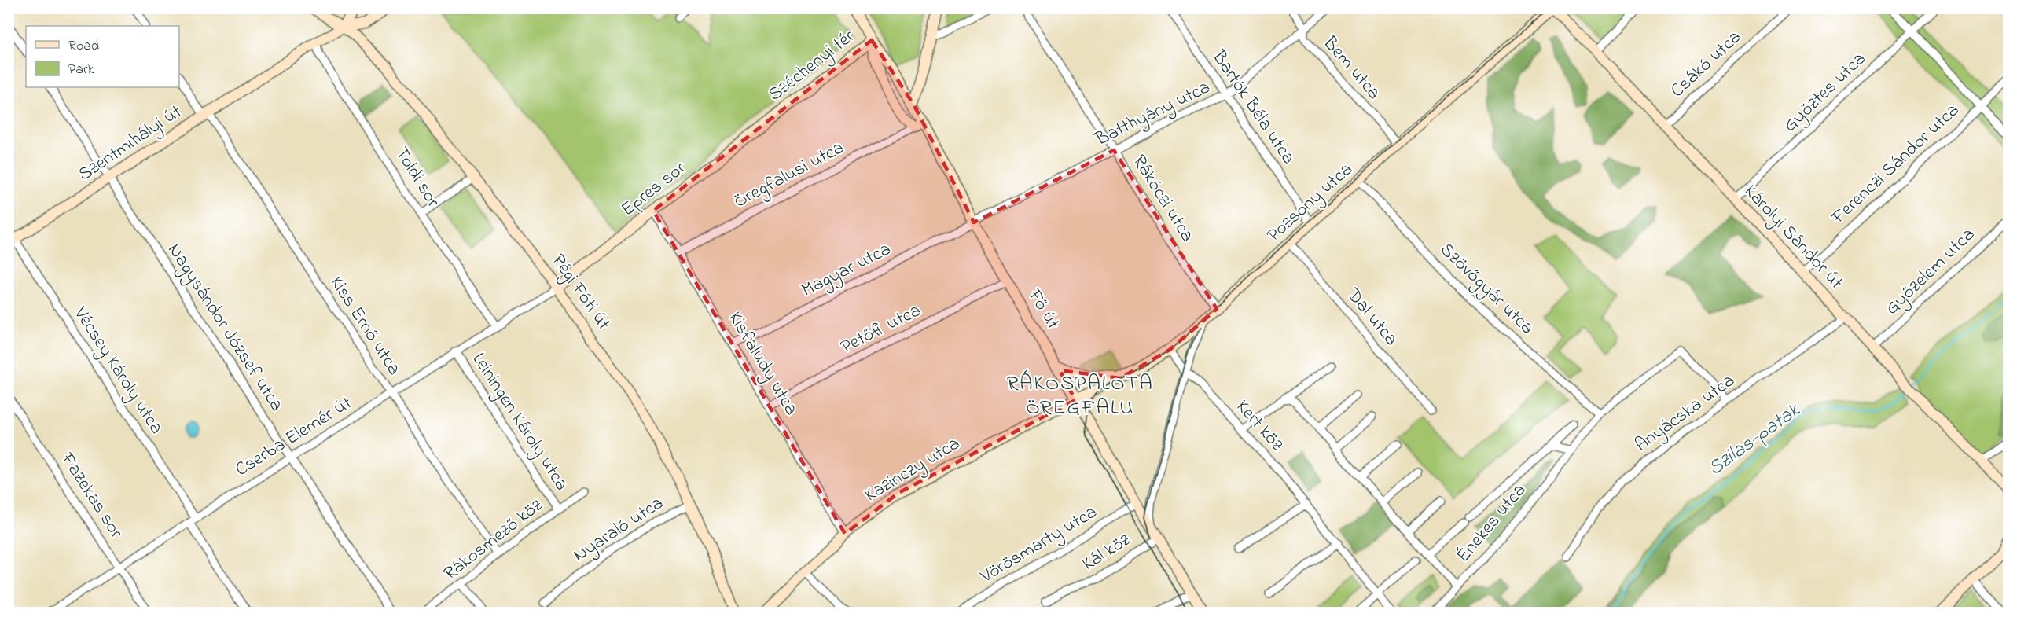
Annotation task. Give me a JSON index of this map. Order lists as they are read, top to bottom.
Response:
{
  "streets": {
    "street": [
      "Csákó utca",
      "Széchenyi tér",
      "Bem utca",
      "Győztes utca",
      "Bartók Béla utca",
      "Batthyány utca",
      "Szentmihályi út",
      "Ferenczi Sándor utca",
      "Öregfalusi utca",
      "Toldi sor",
      "Epres sor",
      "Rákóczi utca",
      "Pozsony utca",
      "Károlyi Sándor út",
      "Magyar utca",
      "Győzelem utca",
      "Szövőgyár utca",
      "Régi Fóti út",
      "Fő út",
      "Dal utca",
      "Kiss Ernő utca",
      "Nagysándor József utca",
      "Petőfi utca",
      "Kisfaludy utca",
      "Vécsey Károly utca",
      "Anyácska utca",
      "Leiningen Károly utca",
      "Kert köz",
      "Cserba Elemér út",
      "Kazinczy utca",
      "Fazekas sor",
      "Énekes utca",
      "Nyaraló utca",
      "Rákosmező köz",
      "Vörösmarty utca",
      "Kál köz"
    ]
  },
  "crossings": [
    ["Csákó utca", "Károlyi Sándor út"],
    ["Széchenyi tér", "Öregfalusi utca"],
    ["Széchenyi tér", "Epres sor"],
    ["Széchenyi tér", "Fő út"],
    ["Bem utca", "Batthyány utca"],
    ["Bem utca", "Pozsony utca"],
    ["Győztes utca", "Károlyi Sándor út"],
    ["Bartók Béla utca", "Batthyány utca"],
    ["Bartók Béla utca", "Pozsony utca"],
    ["Batthyány utca", "Rákóczi utca"],
    ["Batthyány utca", "Magyar utca"],
    ["Batthyány utca", "Fő út"],
    ["Szentmihályi út", "Toldi sor"],
    ["Szentmihályi út", "Régi Fóti út"],
    ["Szentmihályi út", "Kiss Ernő utca"],
    ["Szentmihályi út", "Nagysándor József utca"],
    ["Szentmihályi út", "Vécsey Károly utca"],
    ["Ferenczi Sándor utca", "Károlyi Sándor út"],
    ["Öregfalusi utca", "Fő út"],
    ["Öregfalusi utca", "Kisfaludy utca"],
    ["Toldi sor", "Cserba Elemér út"],
    ["Epres sor", "Régi Fóti út"],
    ["Epres sor", "Kisfaludy utca"],
    ["Epres sor", "Cserba Elemér út"],
    ["Rákóczi utca", "Pozsony utca"],
    ["Pozsony utca", "Károlyi Sándor út"],
    ["Pozsony utca", "Szövőgyár utca"],
    ["Pozsony utca", "Fő út"],
    ["Pozsony utca", "Dal utca"],
    ["Pozsony utca", "Kert köz"],
    ["Pozsony utca", "Kazinczy utca"],
    ["Károlyi Sándor út", "Győzelem utca"],
    ["Károlyi Sándor út", "Anyácska utca"],
    ["Magyar utca", "Fő út"],
    ["Magyar utca", "Kisfaludy utca"],
    ["Szövőgyár utca", "Énekes utca"],
    ["Régi Fóti út", "Cserba Elemér út"],
    ["Régi Fóti út", "Nyaraló utca"],
    ["Fő út", "Petőfi utca"],
    ["Fő út", "Kazinczy utca"],
    ["Fő út", "Vörösmarty utca"],
    ["Fő út", "Kál köz"],
    ["Kiss Ernő utca", "Cserba Elemér út"],
    ["Kiss Ernő utca", "Rákosmező köz"],
    ["Nagysándor József utca", "Cserba Elemér út"],
    ["Petőfi utca", "Kisfaludy utca"],
    ["Kisfaludy utca", "Kazinczy utca"],
    ["Vécsey Károly utca", "Cserba Elemér út"],
    ["Anyácska utca", "Énekes utca"],
    ["Leiningen Károly utca", "Cserba Elemér út"],
    ["Leiningen Károly utca", "Rákosmező köz"],
    ["Cserba Elemér út", "Fazekas sor"]
  ],
  "districts": ["RÁKOSPALOTA ÖREGFALU"],
  "water": ["Szilas-patak"],
  "legend": ["Road", "Park"]
}
